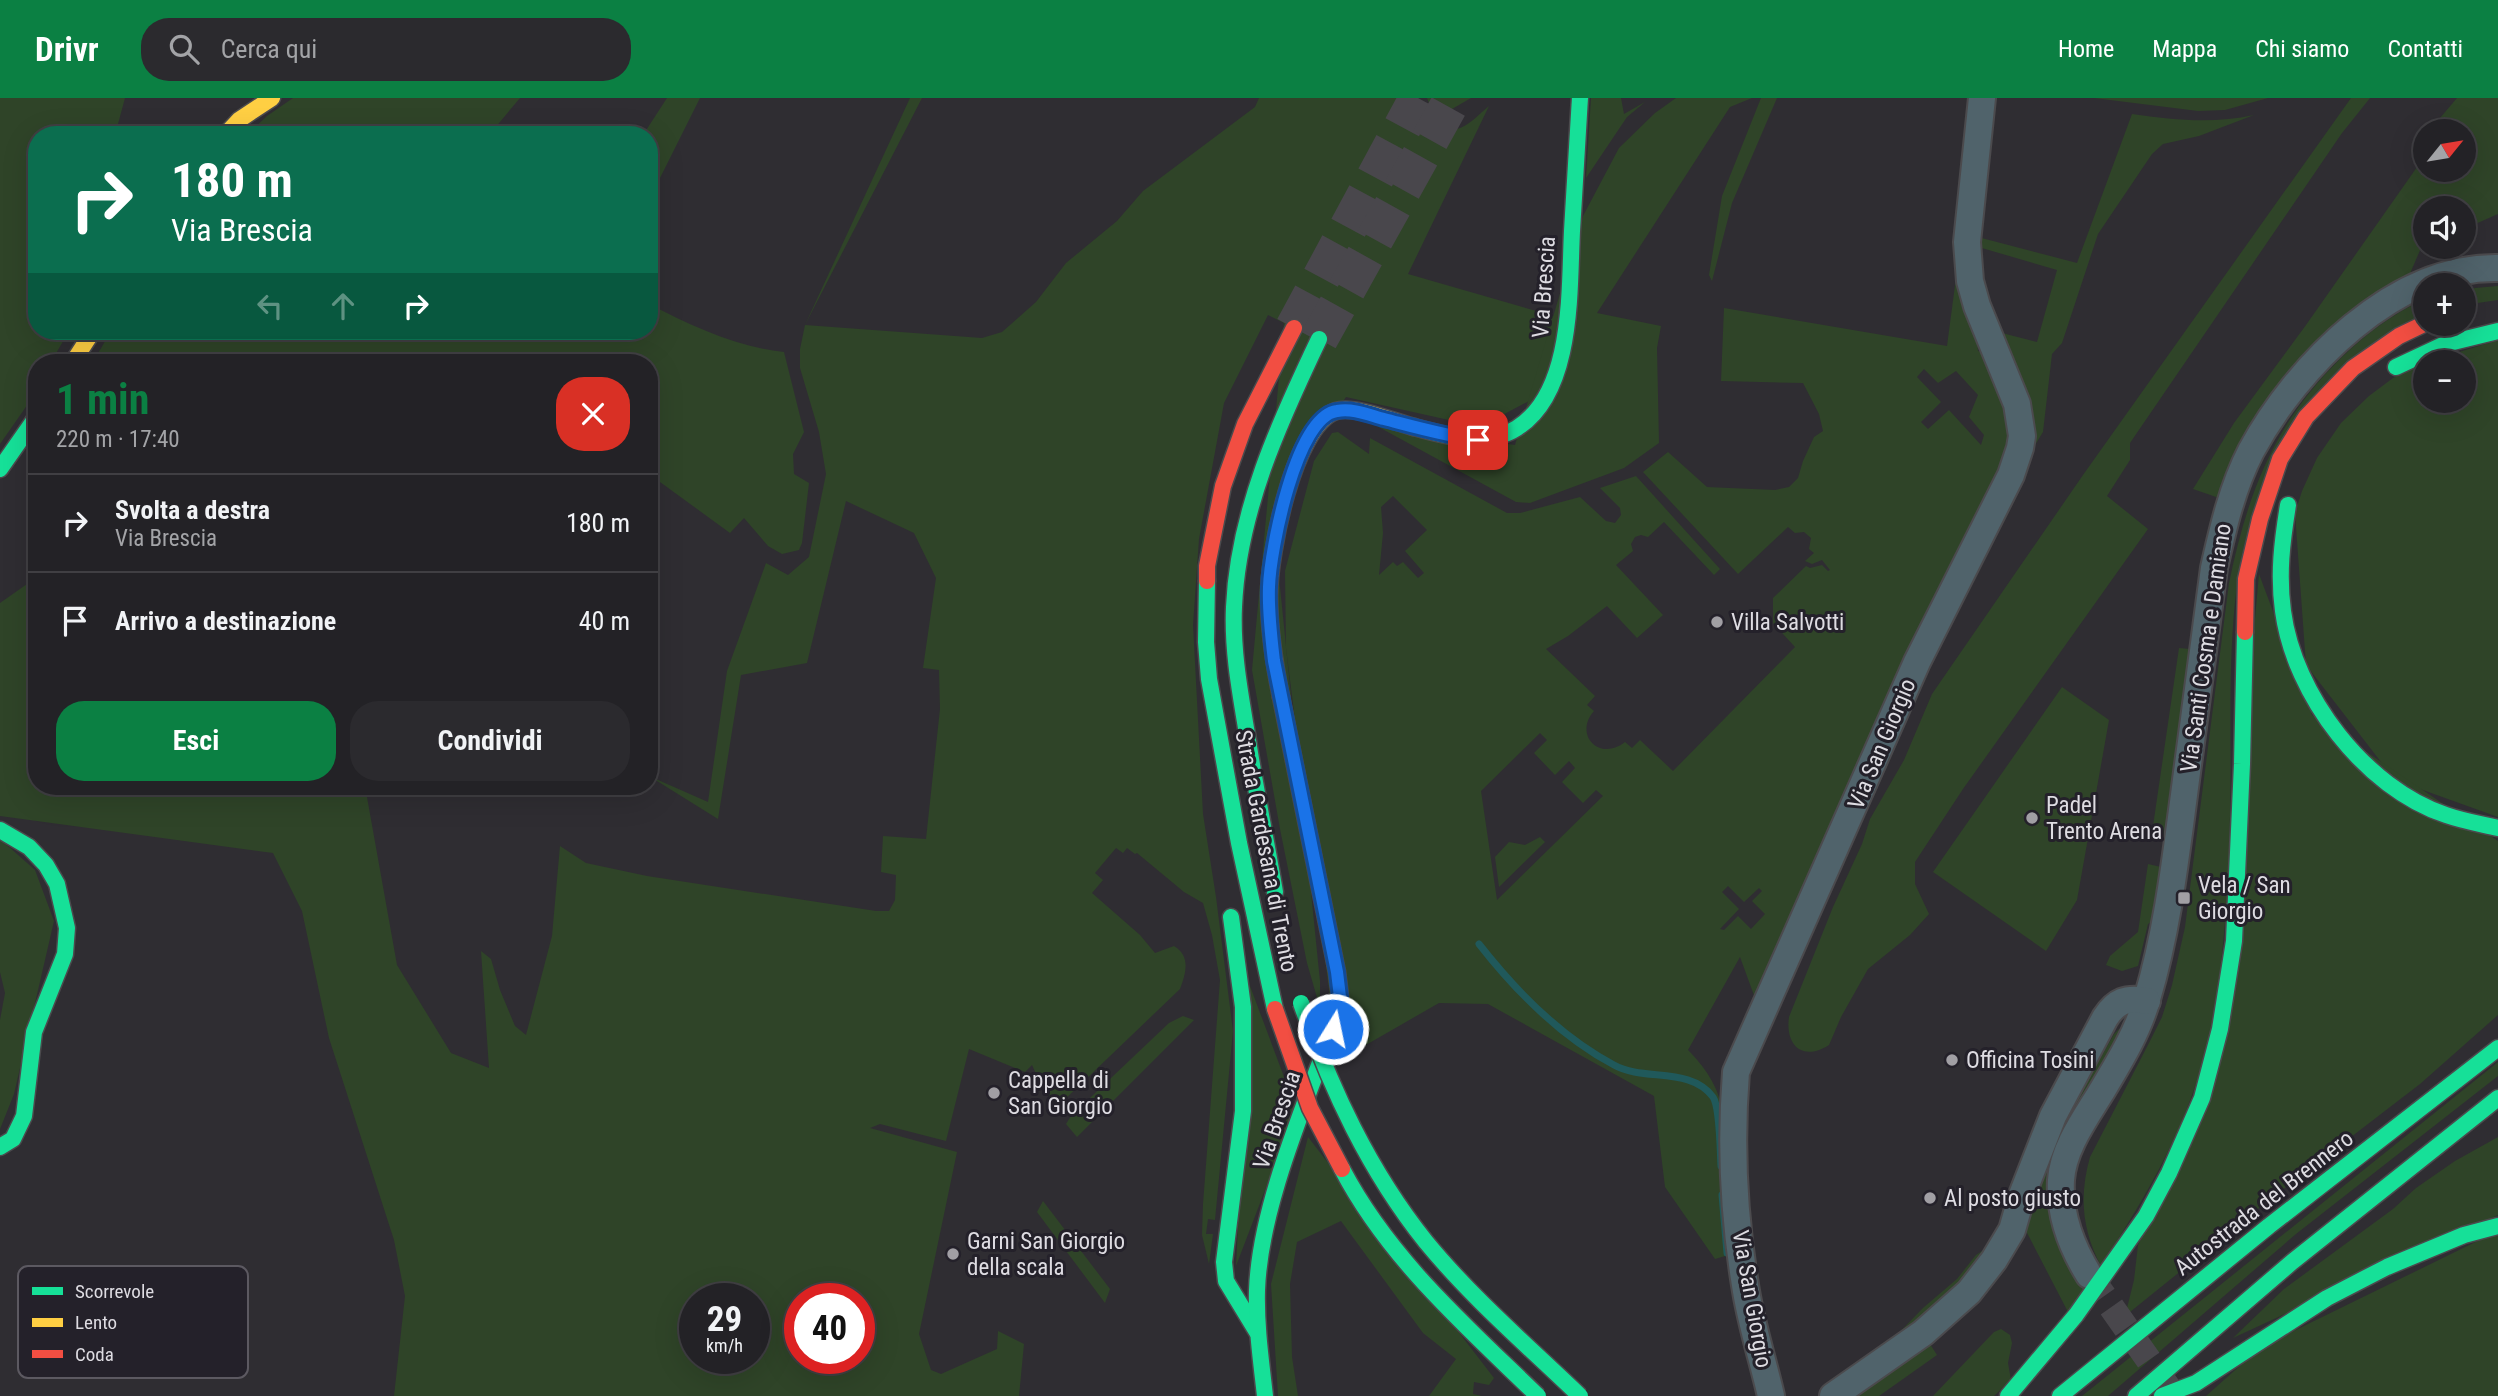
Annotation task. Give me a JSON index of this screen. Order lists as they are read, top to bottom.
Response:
{
  "streets": {
    "main road": ["Via Brescia", "Strada Gardesana di Trento", "Autostrada del Brennero"],
    "street": ["Via Santi Cosma e Damiano", "Via San Giorgio"]
  },
  "places": {
    "other": [
      "Villa Salvotti",
      "Padel Trento Arena",
      "Officina Tosini",
      "Cappella di San Giorgio",
      "Al posto giusto",
      "Garni San Giorgio della scala"
    ],
    "transit": ["Vela / San Giorgio"]
  },
  "legend": ["Scorrevole", "Lento", "Coda"],
  "north": "top right",
  "page": {
    "header": "Drivr",
    "search": "Cerca qui",
    "nav": [
      "Home",
      "Mappa",
      "Chi siamo",
      "Contatti"
    ],
    "map_buttons": ["+", "−"],
    "turn": ["180 m", "Via Brescia"],
    "heading": ["1 min", "220 m · 17:40"],
    "list": [
      {
        "name": "Svolta a destra",
        "note": "Via Brescia",
        "value": "180 m"
      },
      {
        "name": "Arrivo a destinazione",
        "value": "40 m"
      }
    ],
    "buttons": ["Esci", "Condividi"],
    "speed": "29 km/h",
    "limit": "40"
  }
}
